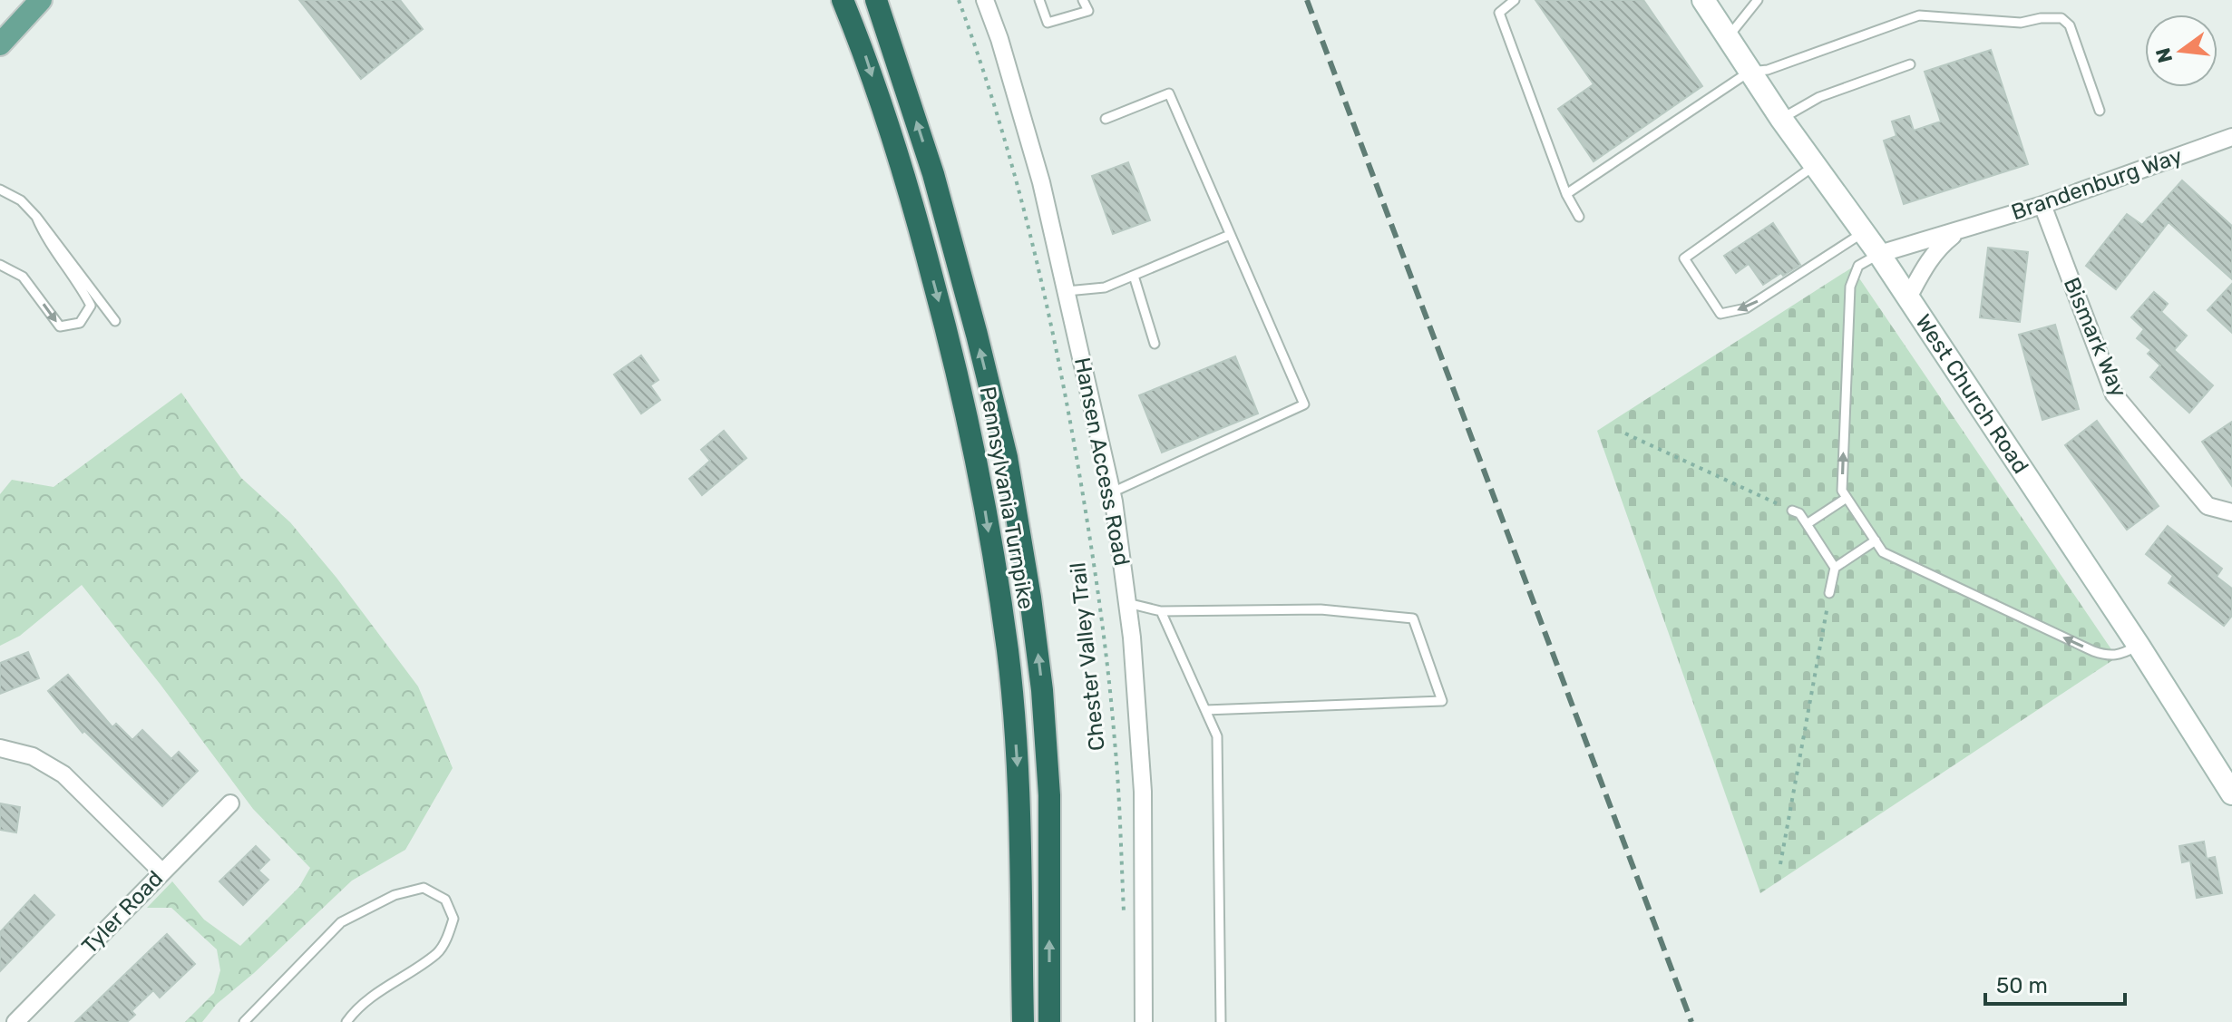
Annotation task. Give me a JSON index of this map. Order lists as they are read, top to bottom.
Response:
{
  "streets": {
    "highway": ["Pennsylvania Turnpike"],
    "street": [
      "Brandenburg Way",
      "Bismark Way",
      "West Church Road",
      "Hansen Access Road",
      "Tyler Road"
    ],
    "path": ["Chester Valley Trail"]
  },
  "crossings": [
    ["Brandenburg Way", "Bismark Way"],
    ["Brandenburg Way", "West Church Road"]
  ],
  "scale_bar": "50 m",
  "north": "left"
}
